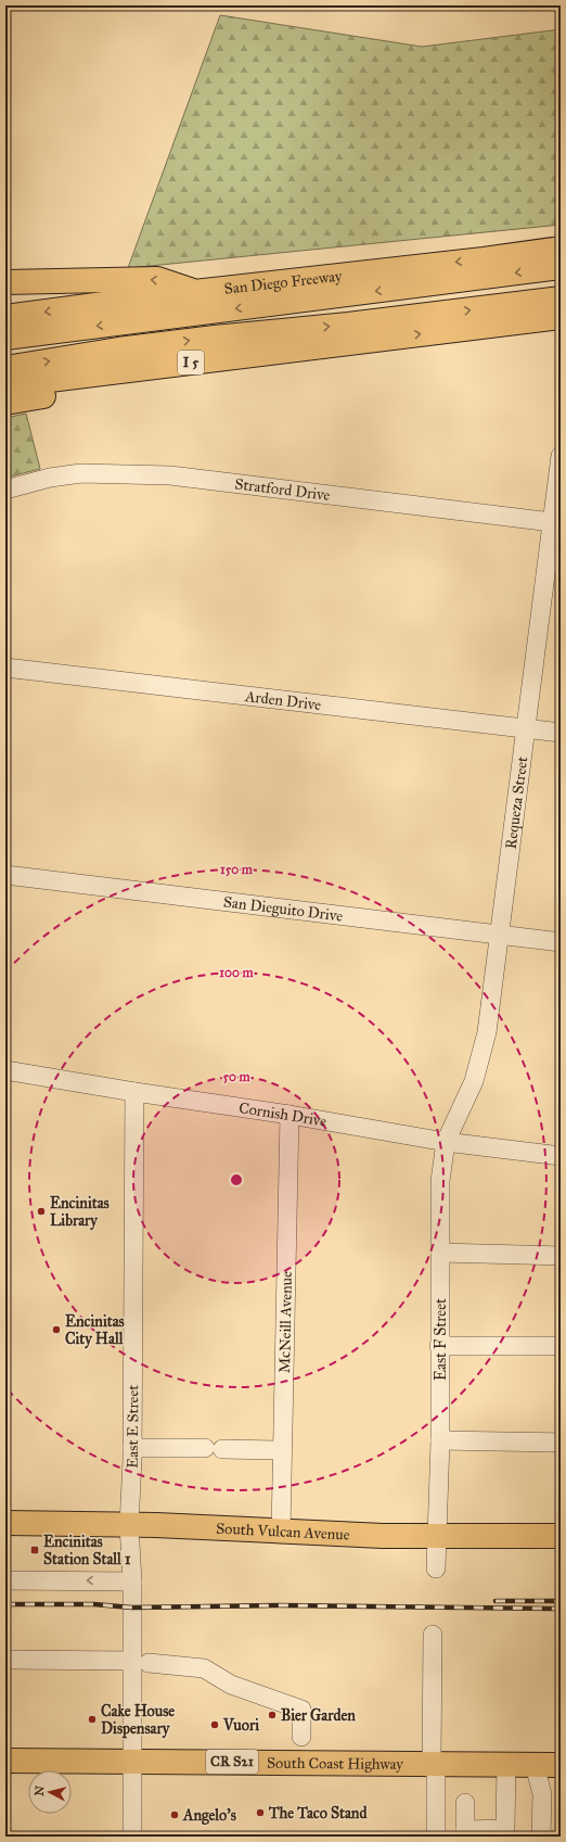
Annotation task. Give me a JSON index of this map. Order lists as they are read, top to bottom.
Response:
{
  "streets": {
    "main road": [
      "San Diego Freeway",
      "I 5",
      "South Vulcan Avenue",
      "CR S21",
      "South Coast Highway"
    ],
    "street": [
      "Stratford Drive",
      "Arden Drive",
      "Requeza Street",
      "San Dieguito Drive",
      "Cornish Drive",
      "McNeill Avenue",
      "East F Street",
      "East E Street"
    ]
  },
  "crossings": [
    ["Stratford Drive", "Requeza Street"],
    ["Arden Drive", "Requeza Street"],
    ["Requeza Street", "San Dieguito Drive"],
    ["Requeza Street", "Cornish Drive"],
    ["Requeza Street", "East F Street"],
    ["Cornish Drive", "McNeill Avenue"],
    ["Cornish Drive", "East F Street"],
    ["Cornish Drive", "East E Street"],
    ["McNeill Avenue", "South Vulcan Avenue"],
    ["East F Street", "South Vulcan Avenue"],
    ["East E Street", "South Vulcan Avenue"],
    ["East E Street", "South Coast Highway"]
  ],
  "places": {
    "other": [
      "Encinitas Library",
      "Encinitas City Hall",
      "Bier Garden",
      "Cake House Dispensary",
      "Vuori",
      "The Taco Stand",
      "Angelo’s"
    ],
    "transit": ["Encinitas Station Stall 1"]
  },
  "north": "left",
  "rings": ["150 m", "100 m", "50 m"]
}
